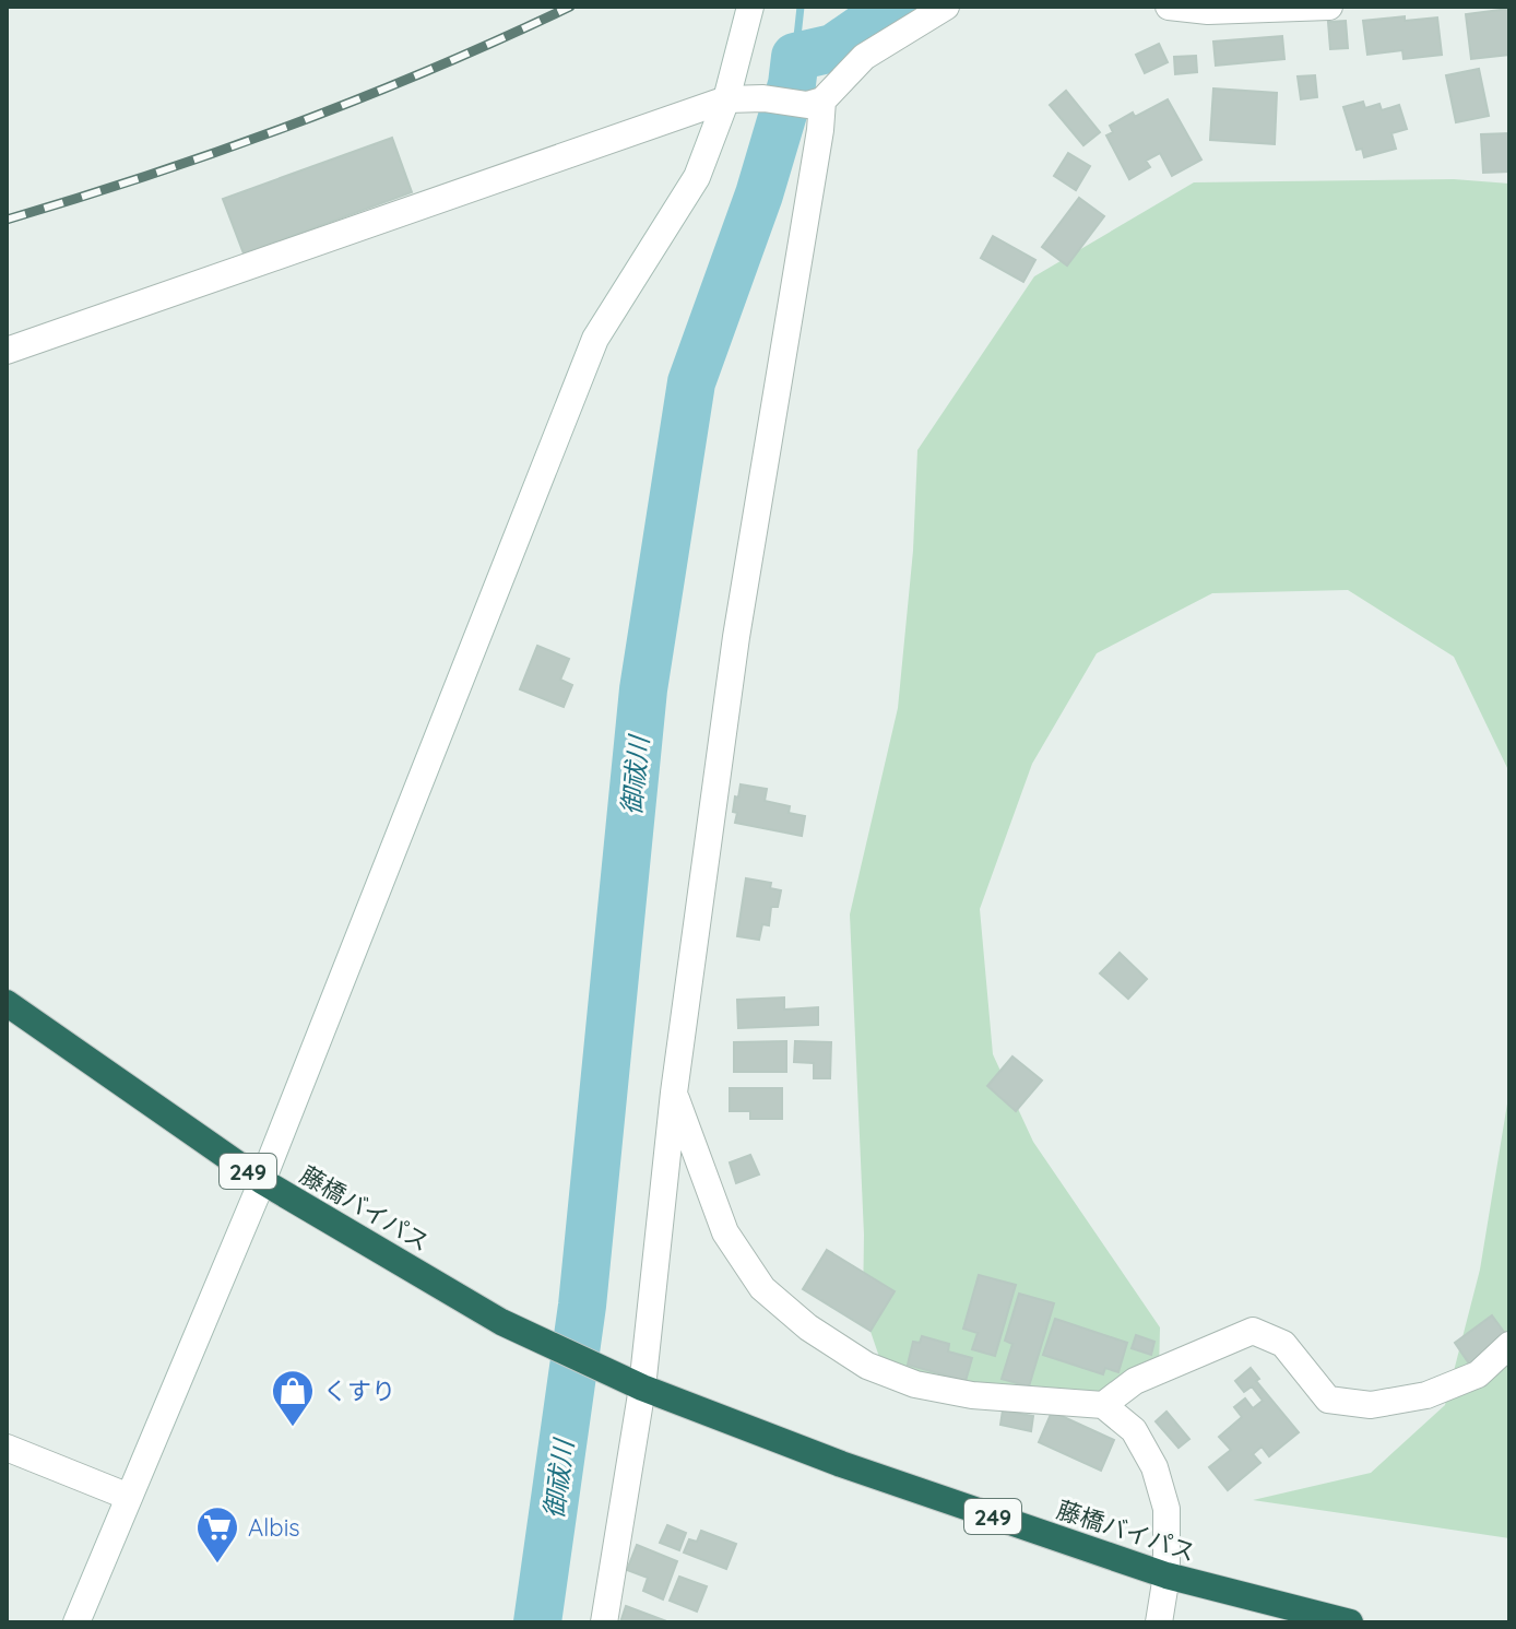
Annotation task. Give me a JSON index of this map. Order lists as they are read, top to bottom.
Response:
{
  "streets": {
    "highway": ["249", "藤橋バイパス"]
  },
  "water": ["御祓川"],
  "places": {
    "shop": ["くすり"],
    "supermarket": ["Albis"]
  }
}
